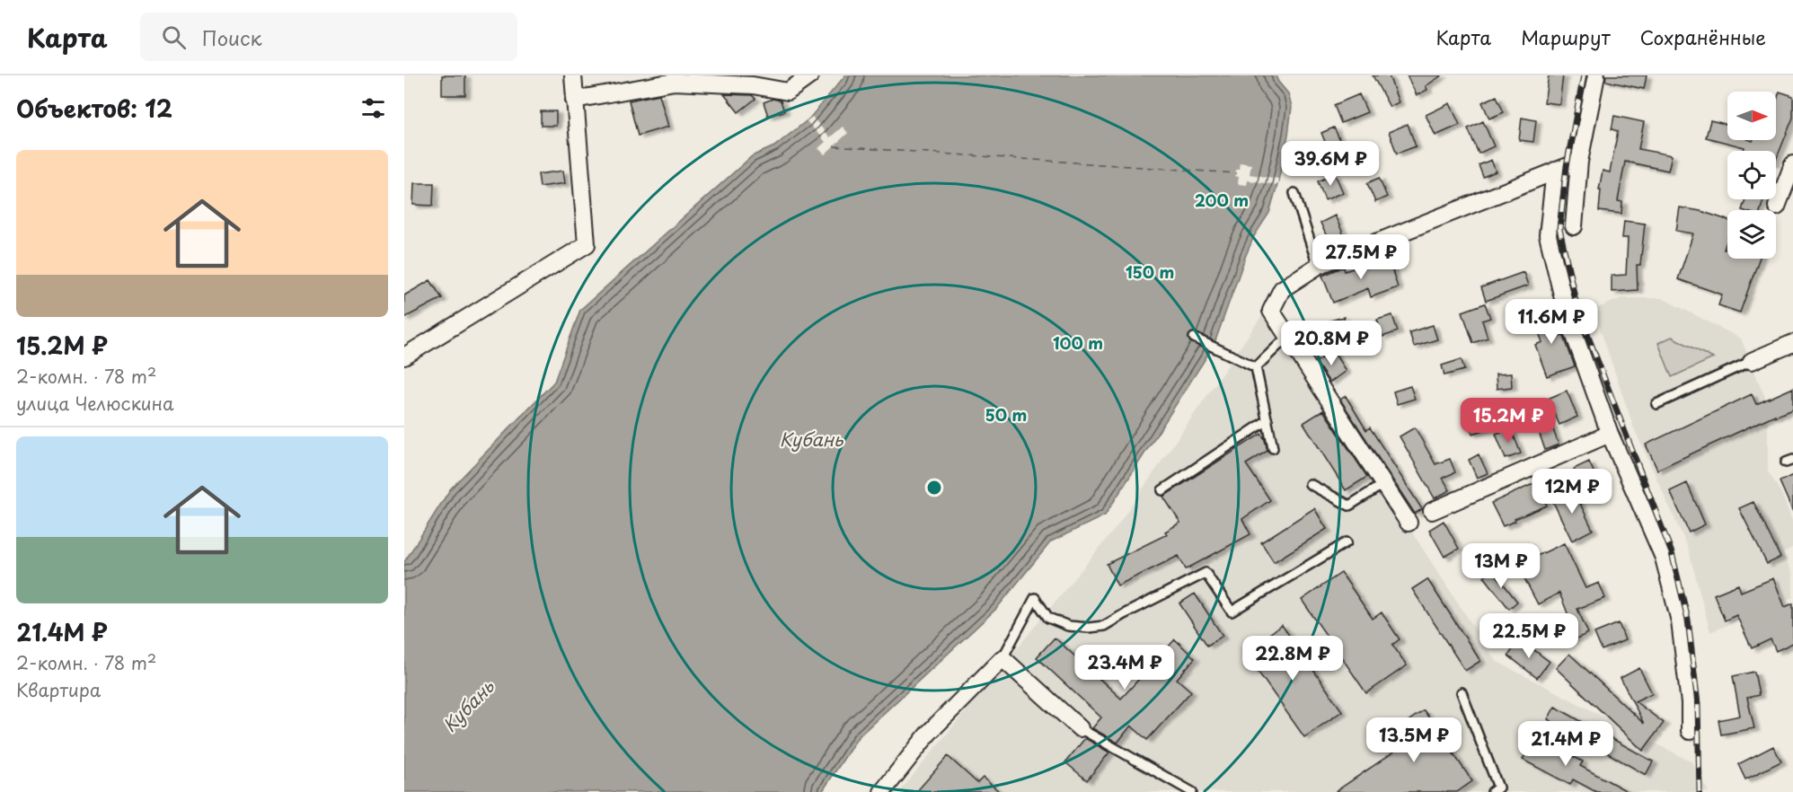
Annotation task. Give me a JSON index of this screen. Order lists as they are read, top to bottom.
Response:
{
  "water": ["Кубань"],
  "north": "right",
  "page": {
    "header": "Карта",
    "search": "Поиск",
    "nav": ["Карта", "Маршрут", "Сохранённые"],
    "heading": "Объектов: 12",
    "list": [
      {
        "name": "15.2M ₽",
        "note": "2-комн. · 78 m² · улица Челюскина"
      },
      {
        "name": "21.4M ₽",
        "note": "2-комн. · 78 m² · Квартира"
      }
    ],
    "price": [
      "39.6M ₽",
      "27.5M ₽",
      "11.6M ₽",
      "20.8M ₽",
      "15.2M ₽",
      "12M ₽",
      "13M ₽",
      "22.5M ₽",
      "22.8M ₽",
      "23.4M ₽",
      "13.5M ₽",
      "21.4M ₽"
    ]
  },
  "rings": [
    "200 m",
    "150 m",
    "100 m",
    "50 m"
  ]
}
